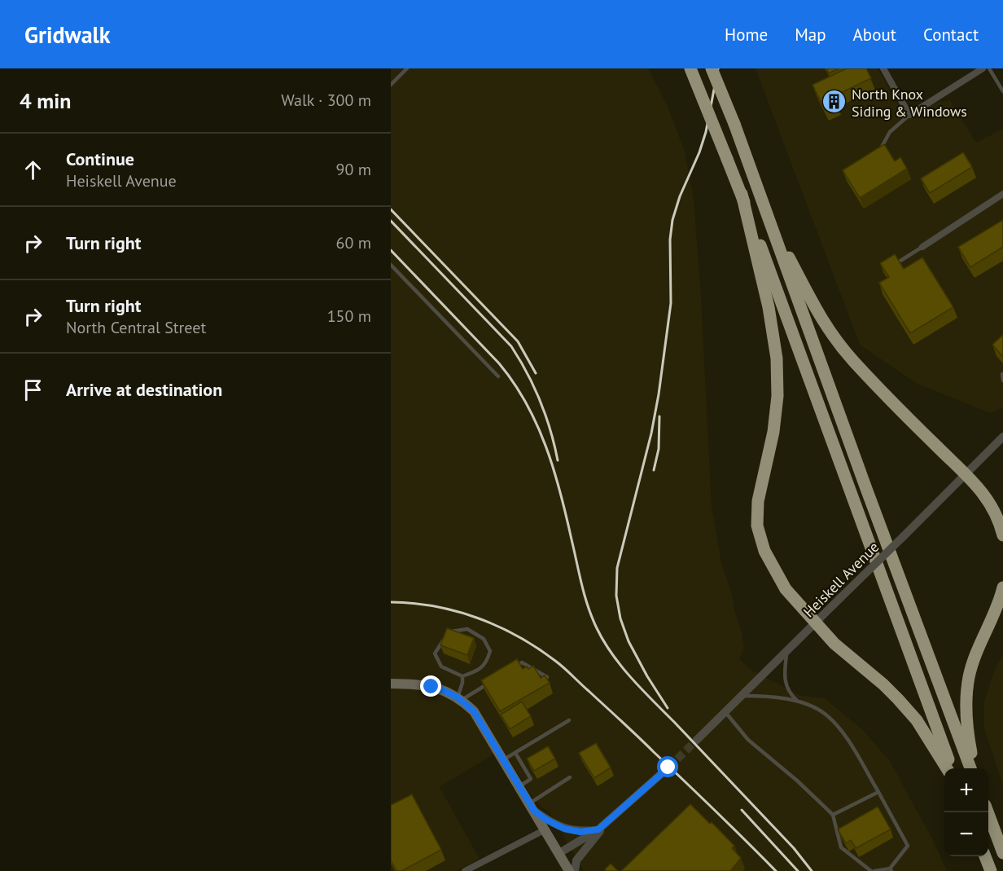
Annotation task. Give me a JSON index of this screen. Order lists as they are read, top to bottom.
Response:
{
  "streets": {
    "street": ["Heiskell Avenue"]
  },
  "places": {
    "building": ["North Knox Siding & Windows"]
  },
  "page": {
    "header": "Gridwalk",
    "nav": [
      "Home",
      "Map",
      "About",
      "Contact"
    ],
    "heading": ["4 min", "Walk · 300 m"],
    "list": [
      ["Continue", "Heiskell Avenue", "90 m"],
      ["Turn right", "60 m"],
      ["Turn right", "North Central Street", "150 m"],
      "Arrive at destination"
    ],
    "map_buttons": ["+", "−"]
  }
}
